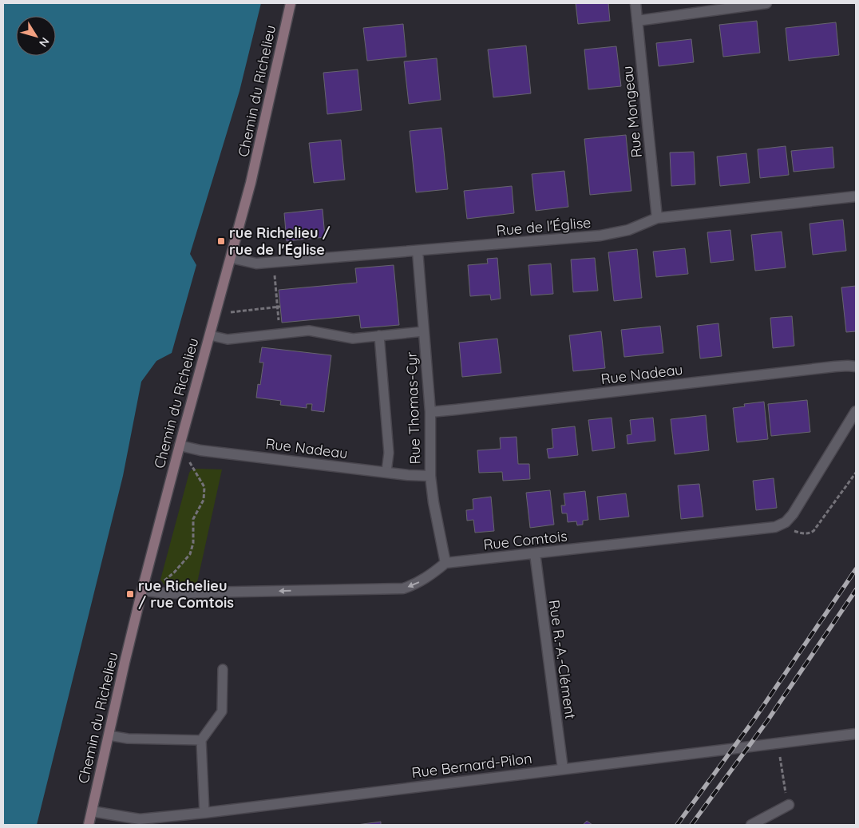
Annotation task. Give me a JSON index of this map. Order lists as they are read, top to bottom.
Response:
{
  "streets": {
    "main road": ["Chemin du Richelieu"],
    "street": [
      "Rue Mongeau",
      "Rue de l'Église",
      "Rue Nadeau",
      "Rue Thomas-Cyr",
      "Rue Comtois",
      "Rue R.-A.-Clément",
      "Rue Bernard-Pilon"
    ]
  },
  "crossings": [
    ["Chemin du Richelieu", "Rue de l'Église"],
    ["Chemin du Richelieu", "Rue Nadeau"],
    ["Chemin du Richelieu", "Rue Bernard-Pilon"],
    ["Rue Mongeau", "Rue de l'Église"],
    ["Rue de l'Église", "Rue Thomas-Cyr"],
    ["Rue Nadeau", "Rue Thomas-Cyr"],
    ["Rue Thomas-Cyr", "Rue Comtois"],
    ["Rue Comtois", "Rue R.-A.-Clément"],
    ["Rue R.-A.-Clément", "Rue Bernard-Pilon"]
  ],
  "places": {
    "transit": ["rue Richelieu / rue de l'Église", "rue Richelieu / rue Comtois"]
  },
  "north": "bottom right"
}
